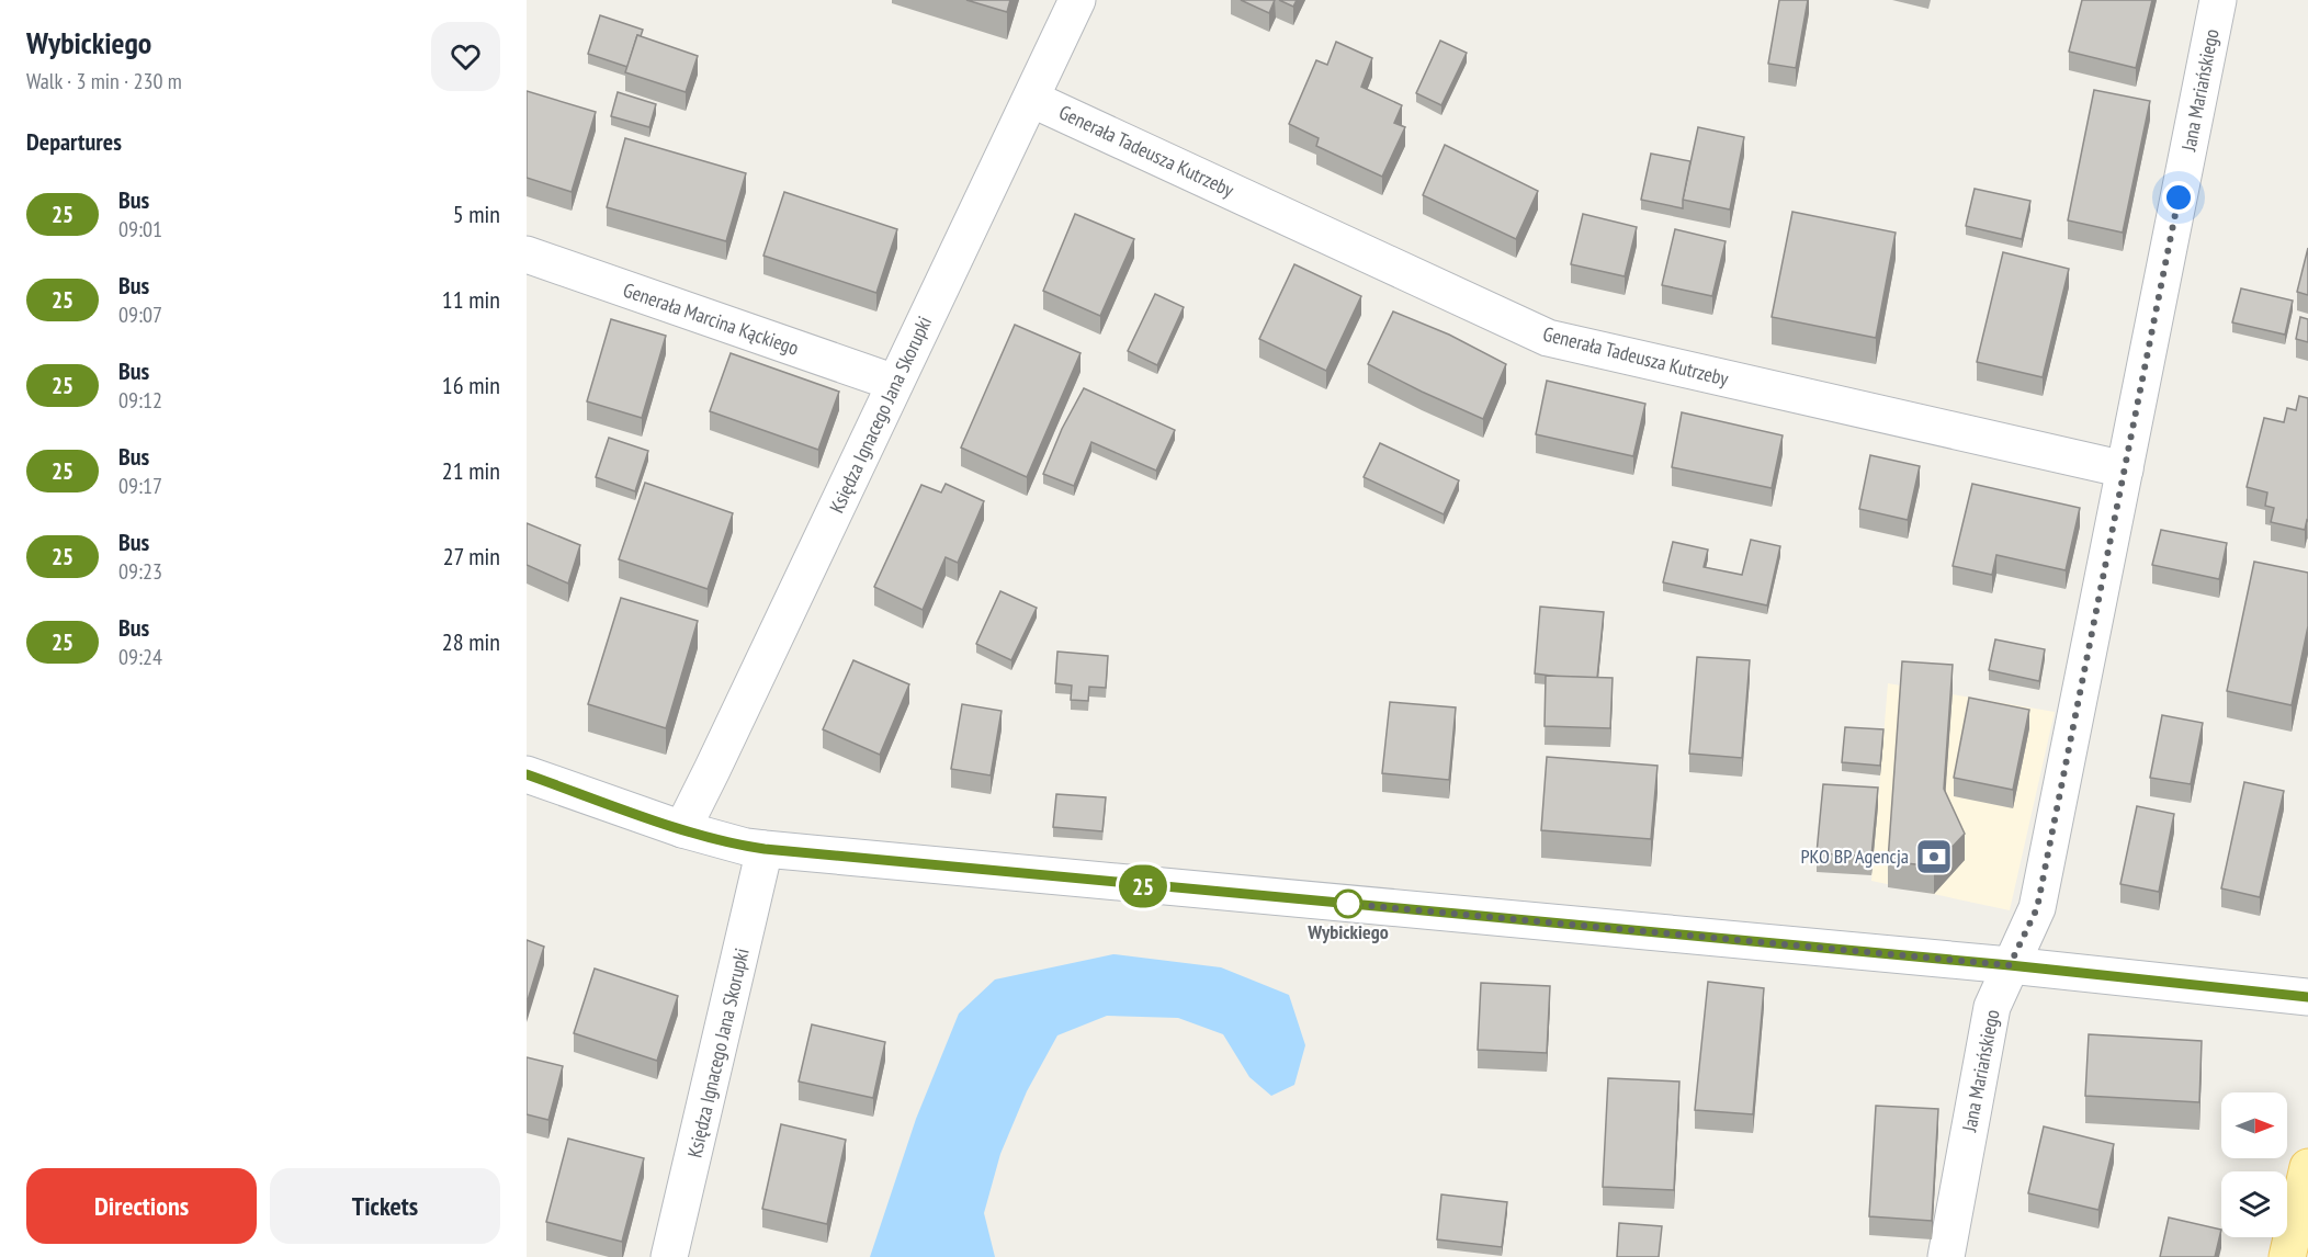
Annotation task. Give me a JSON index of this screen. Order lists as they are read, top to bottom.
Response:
{
  "streets": {
    "street": [
      "Jana Mariańskiego",
      "Generała Tadeusza Kutrzeby",
      "Generała Marcina Kąckiego",
      "Księdza Ignacego Jana Skorupki"
    ]
  },
  "crossings": [
    ["Jana Mariańskiego", "Generała Tadeusza Kutrzeby"],
    ["Generała Tadeusza Kutrzeby", "Księdza Ignacego Jana Skorupki"],
    ["Generała Marcina Kąckiego", "Księdza Ignacego Jana Skorupki"]
  ],
  "places": {
    "bank": ["PKO BP Agencja"],
    "other": ["Wybickiego"]
  },
  "lines": ["bus line 25"],
  "north": "right",
  "page": {
    "heading": [
      ["Wybickiego", "Walk · 3 min · 230 m"],
      "Departures"
    ],
    "on_map": "25",
    "list": [
      {
        "mark": "25",
        "name": "Bus",
        "note": "09:01",
        "value": "5 min"
      },
      {
        "mark": "25",
        "name": "Bus",
        "note": "09:07",
        "value": "11 min"
      },
      {
        "mark": "25",
        "name": "Bus",
        "note": "09:12",
        "value": "16 min"
      },
      {
        "mark": "25",
        "name": "Bus",
        "note": "09:17",
        "value": "21 min"
      },
      {
        "mark": "25",
        "name": "Bus",
        "note": "09:23",
        "value": "27 min"
      },
      {
        "mark": "25",
        "name": "Bus",
        "note": "09:24",
        "value": "28 min"
      }
    ],
    "buttons": ["Directions", "Tickets"]
  }
}
